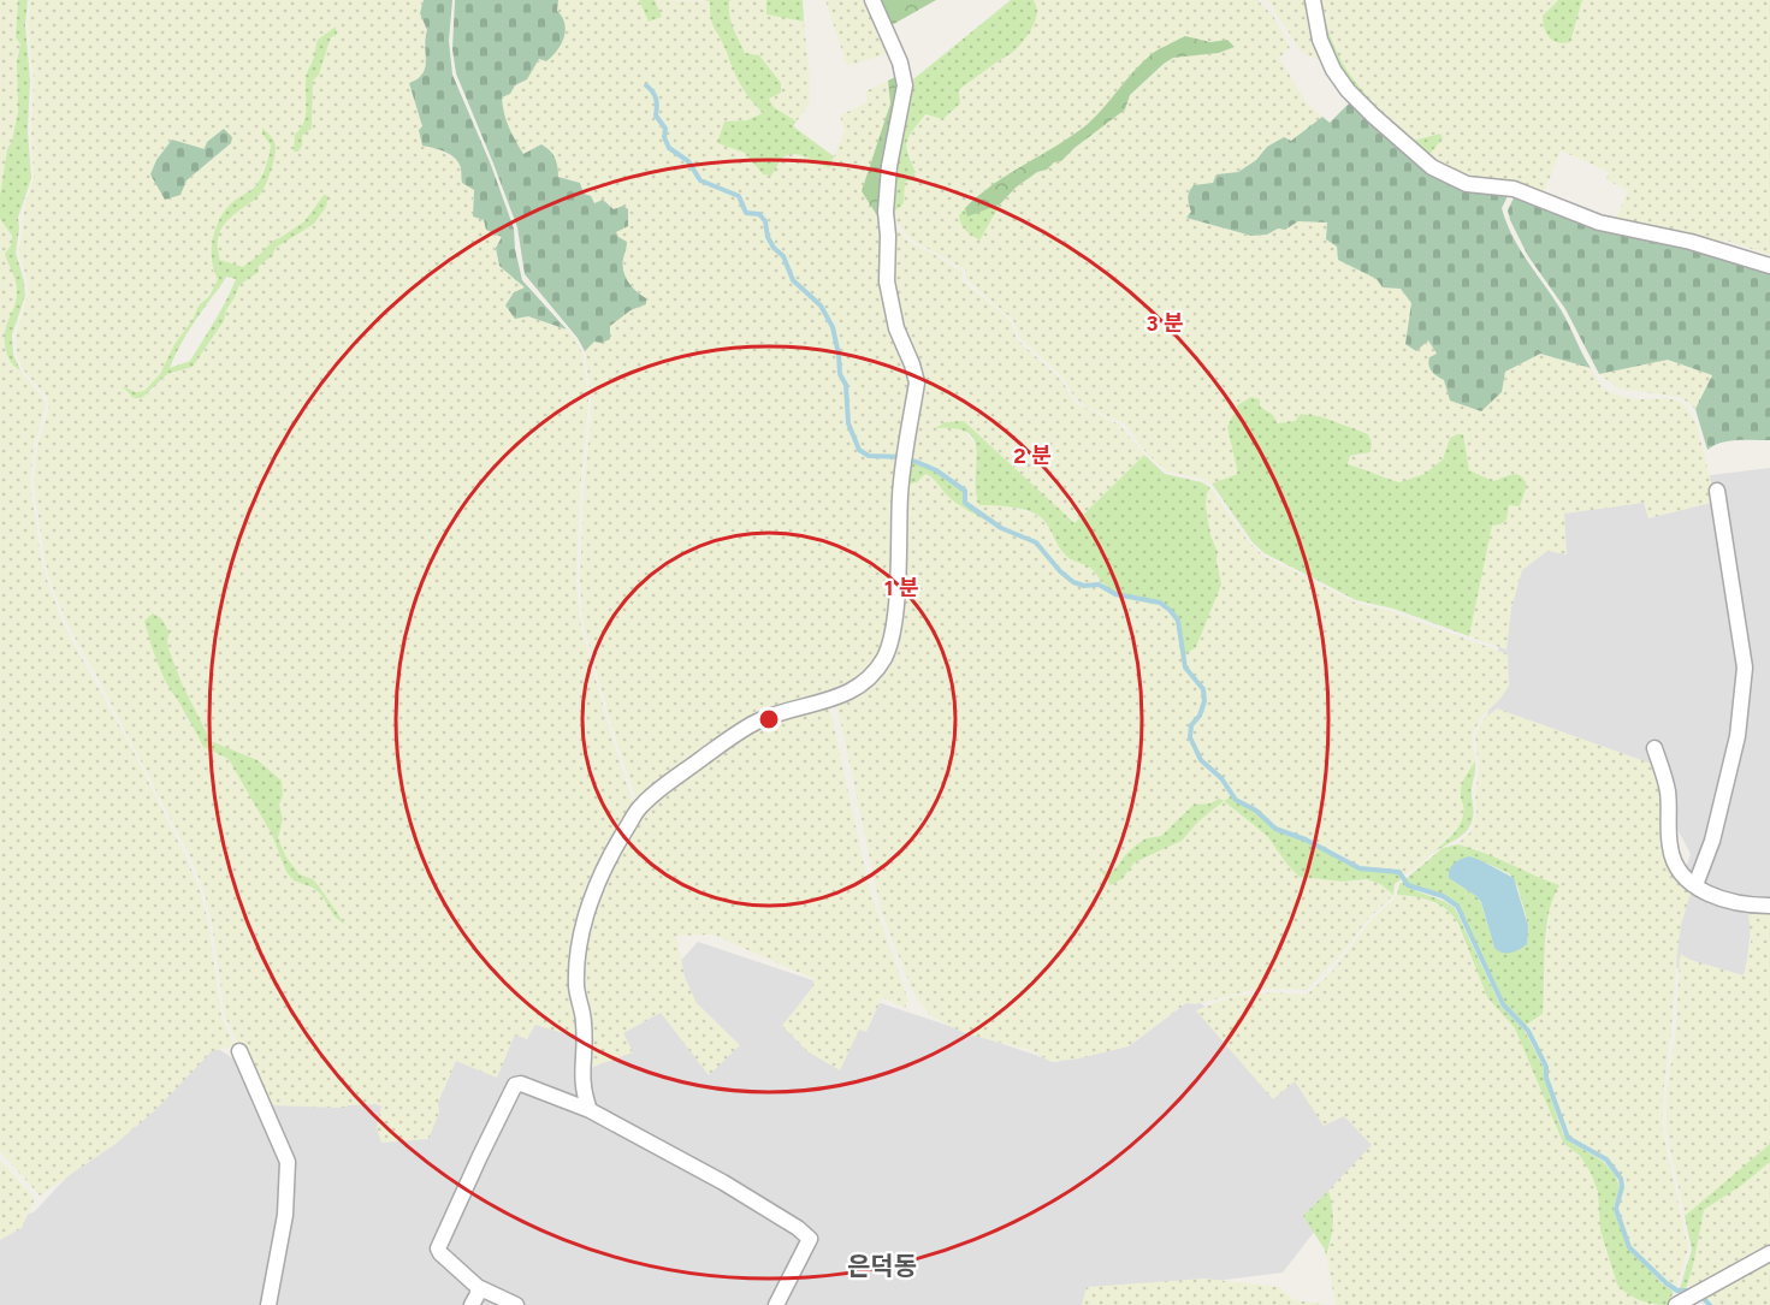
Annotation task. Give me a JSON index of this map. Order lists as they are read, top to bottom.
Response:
{
  "districts": ["은덕동"],
  "rings": ["3 분", "2 분", "1 분"]
}
